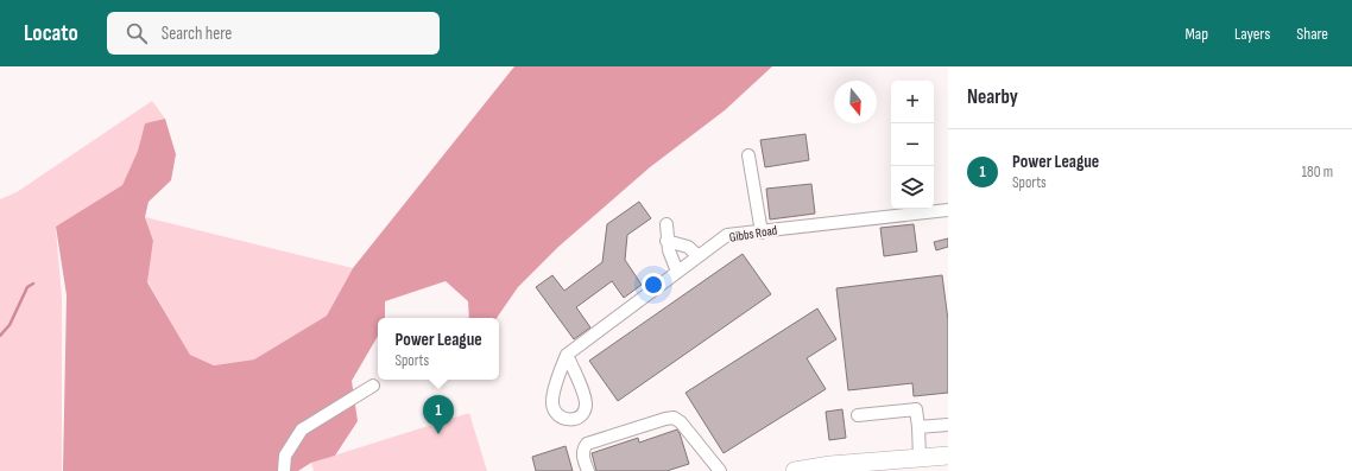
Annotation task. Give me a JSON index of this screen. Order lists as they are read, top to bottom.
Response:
{
  "streets": {
    "street": ["Gibbs Road"]
  },
  "north": "bottom",
  "page": {
    "header": "Locato",
    "search": "Search here",
    "nav": ["Map", "Layers", "Share"],
    "heading": "Nearby",
    "map_buttons": ["+", "−"],
    "list": [
      {
        "mark": "1",
        "name": "Power League",
        "note": "Sports",
        "value": "180 m"
      }
    ],
    "popup": ["Power League", "Sports"],
    "pins": "1"
  }
}
